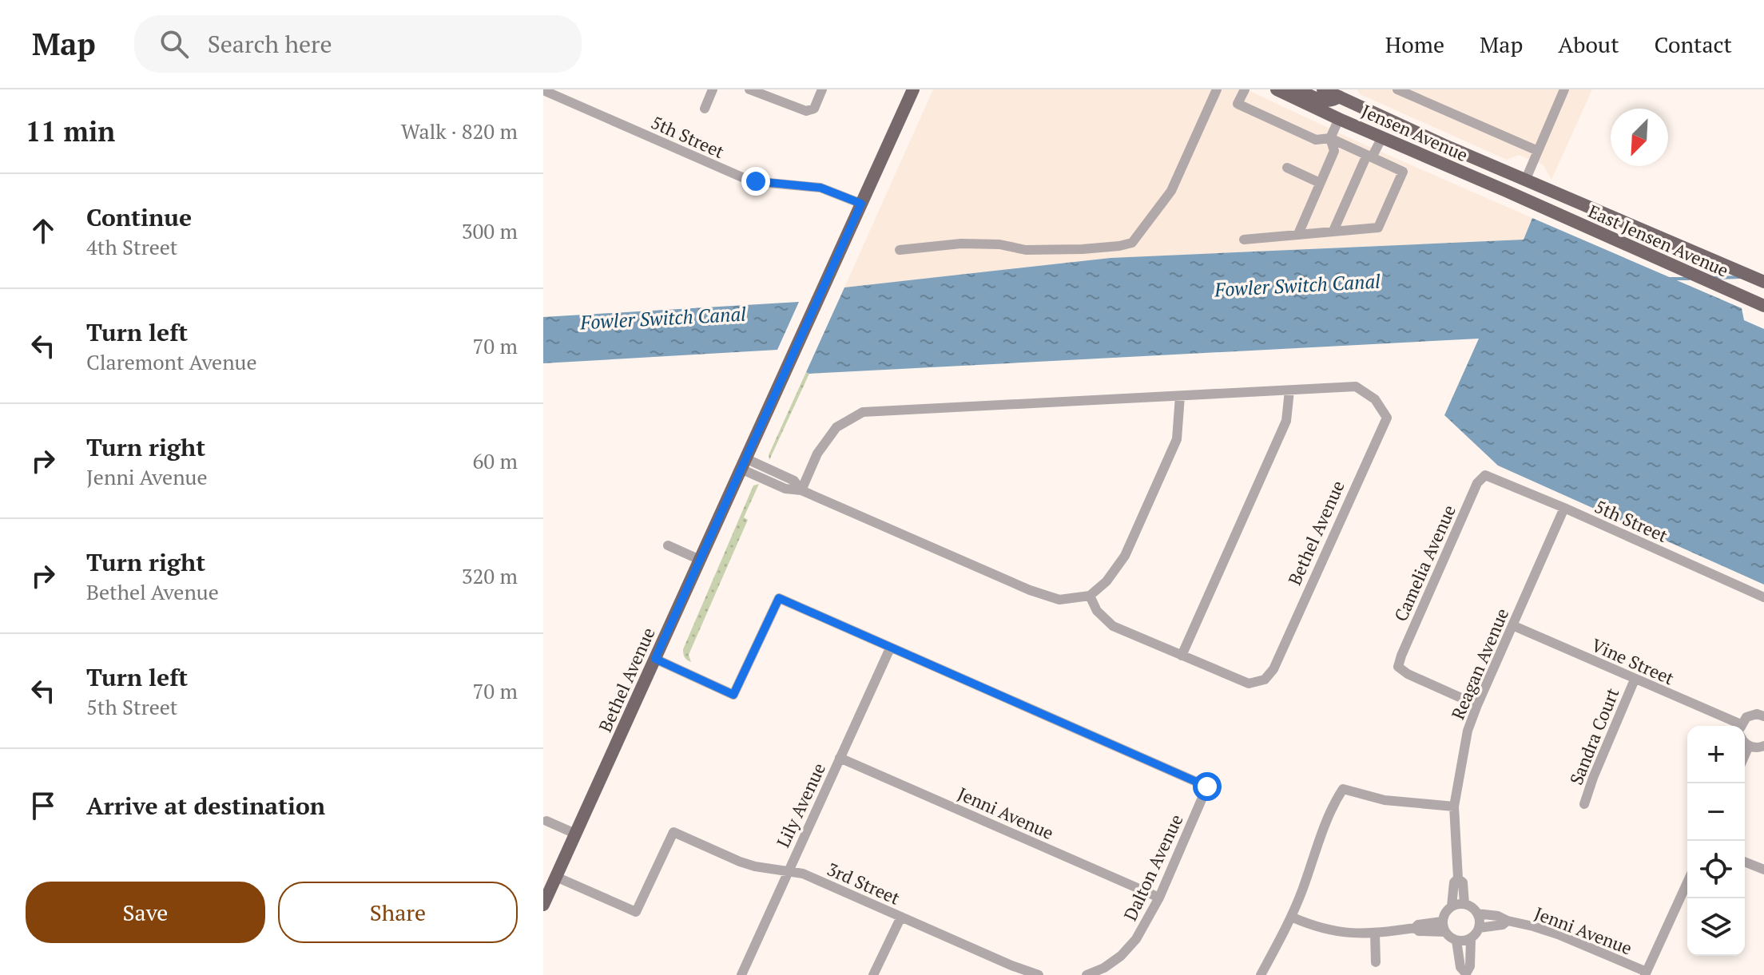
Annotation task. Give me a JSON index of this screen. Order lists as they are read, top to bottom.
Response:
{
  "streets": {
    "main road": ["Jensen Avenue", "East Jensen Avenue", "Bethel Avenue"],
    "street": [
      "5th Street",
      "Camelia Avenue",
      "Vine Street",
      "Reagan Avenue",
      "Sandra Court",
      "Lily Avenue",
      "Jenni Avenue",
      "Dalton Avenue",
      "3rd Street"
    ]
  },
  "crossings": [
    ["Jensen Avenue", "East Jensen Avenue"],
    ["5th Street", "Bethel Avenue"],
    ["5th Street", "Camelia Avenue"],
    ["5th Street", "Reagan Avenue"],
    ["Bethel Avenue", "3rd Street"],
    ["Camelia Avenue", "Reagan Avenue"],
    ["Vine Street", "Reagan Avenue"],
    ["Vine Street", "Sandra Court"],
    ["Reagan Avenue", "Jenni Avenue"],
    ["Lily Avenue", "Jenni Avenue"],
    ["Lily Avenue", "Dalton Avenue"],
    ["Lily Avenue", "3rd Street"],
    ["Jenni Avenue", "Dalton Avenue"]
  ],
  "water": ["Fowler Switch Canal"],
  "north": "bottom left",
  "page": {
    "header": "Map",
    "search": "Search here",
    "nav": [
      "Home",
      "Map",
      "About",
      "Contact"
    ],
    "heading": ["11 min", "Walk · 820 m"],
    "list": [
      ["Continue", "4th Street", "300 m"],
      ["Turn left", "Claremont Avenue", "70 m"],
      ["Turn right", "Jenni Avenue", "60 m"],
      ["Turn right", "Bethel Avenue", "320 m"],
      ["Turn left", "5th Street", "70 m"],
      "Arrive at destination"
    ],
    "map_buttons": ["+", "−"],
    "buttons": ["Save", "Share"]
  }
}
